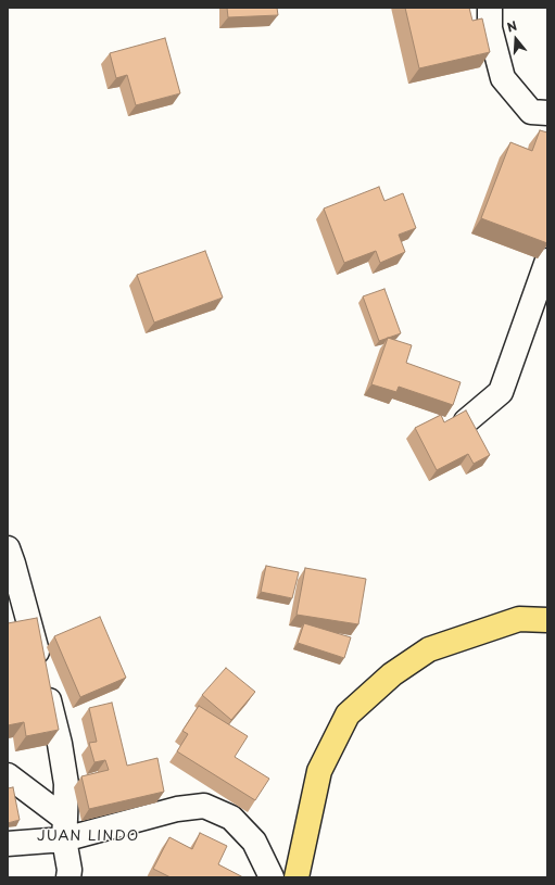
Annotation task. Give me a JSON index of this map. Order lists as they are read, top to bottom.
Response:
{
  "districts": ["JUAN LINDO"],
  "north": "top"
}
